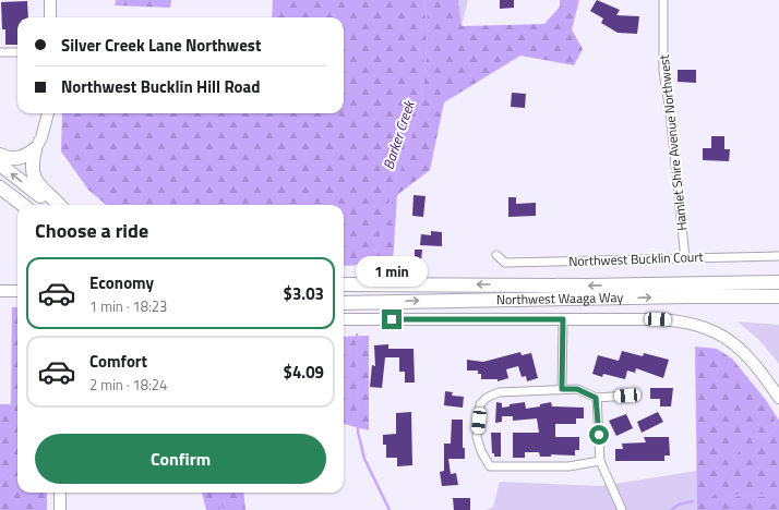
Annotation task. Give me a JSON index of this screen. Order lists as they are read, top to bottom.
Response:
{
  "streets": {
    "highway": ["Northwest Waaga Way"],
    "street": ["Hamlet Shire Avenue Northwest", "Northwest Bucklin Court"]
  },
  "crossings": [
    ["Hamlet Shire Avenue Northwest", "Northwest Bucklin Court"]
  ],
  "water": ["Barker Creek"],
  "page": {
    "banner": ["Silver Creek Lane Northwest", "Northwest Bucklin Hill Road"],
    "heading": "Choose a ride",
    "bubble": "1 min",
    "list": [
      {
        "name": "Economy",
        "note": "1 min · 18:23",
        "value": "$3.03"
      },
      {
        "name": "Comfort",
        "note": "2 min · 18:24",
        "value": "$4.09"
      }
    ],
    "buttons": "Confirm"
  }
}
